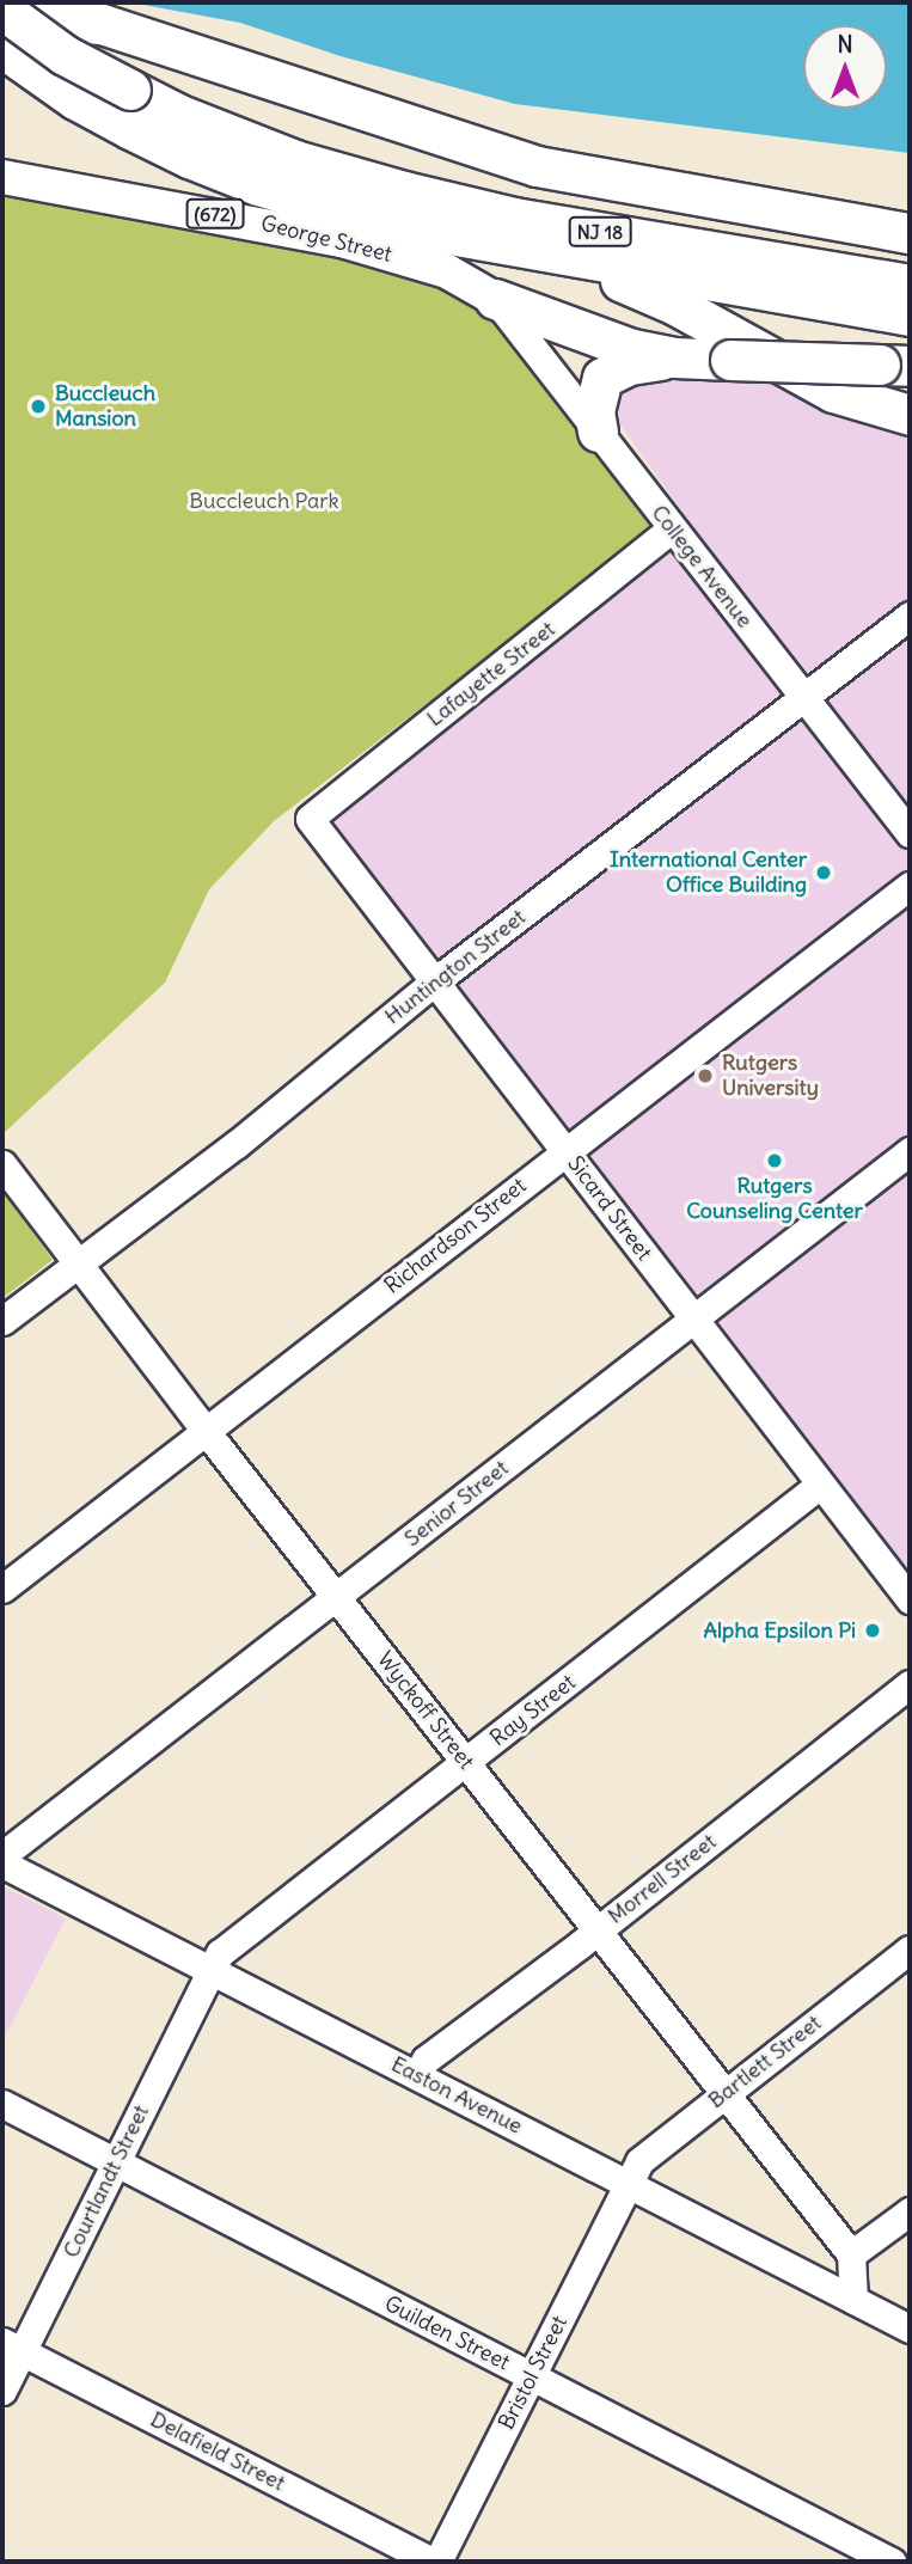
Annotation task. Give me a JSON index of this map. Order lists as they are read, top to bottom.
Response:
{
  "streets": {
    "highway": ["NJ 18"],
    "main road": ["(672)", "George Street"],
    "street": [
      "College Avenue",
      "Lafayette Street",
      "Huntington Street",
      "Sicard Street",
      "Richardson Street",
      "Senior Street",
      "Wyckoff Street",
      "Ray Street",
      "Morrell Street",
      "Bartlett Street",
      "Easton Avenue",
      "Courtlandt Street",
      "Guilden Street",
      "Bristol Street",
      "Delafield Street"
    ]
  },
  "crossings": [
    ["George Street", "College Avenue"],
    ["College Avenue", "Lafayette Street"],
    ["College Avenue", "Huntington Street"],
    ["Lafayette Street", "Sicard Street"],
    ["Huntington Street", "Sicard Street"],
    ["Huntington Street", "Wyckoff Street"],
    ["Sicard Street", "Richardson Street"],
    ["Sicard Street", "Senior Street"],
    ["Sicard Street", "Ray Street"],
    ["Richardson Street", "Wyckoff Street"],
    ["Senior Street", "Wyckoff Street"],
    ["Wyckoff Street", "Ray Street"],
    ["Wyckoff Street", "Morrell Street"],
    ["Wyckoff Street", "Bartlett Street"],
    ["Ray Street", "Easton Avenue"],
    ["Ray Street", "Courtlandt Street"],
    ["Morrell Street", "Easton Avenue"],
    ["Bartlett Street", "Easton Avenue"],
    ["Bartlett Street", "Bristol Street"],
    ["Easton Avenue", "Courtlandt Street"],
    ["Easton Avenue", "Bristol Street"],
    ["Courtlandt Street", "Guilden Street"],
    ["Courtlandt Street", "Delafield Street"],
    ["Guilden Street", "Bristol Street"],
    ["Bristol Street", "Delafield Street"]
  ],
  "parks": ["Buccleuch Park"],
  "places": [
    "Buccleuch Mansion",
    "International Center Office Building",
    "Rutgers University",
    "Rutgers Counseling Center",
    "Alpha Epsilon Pi"
  ],
  "north": "top"
}
